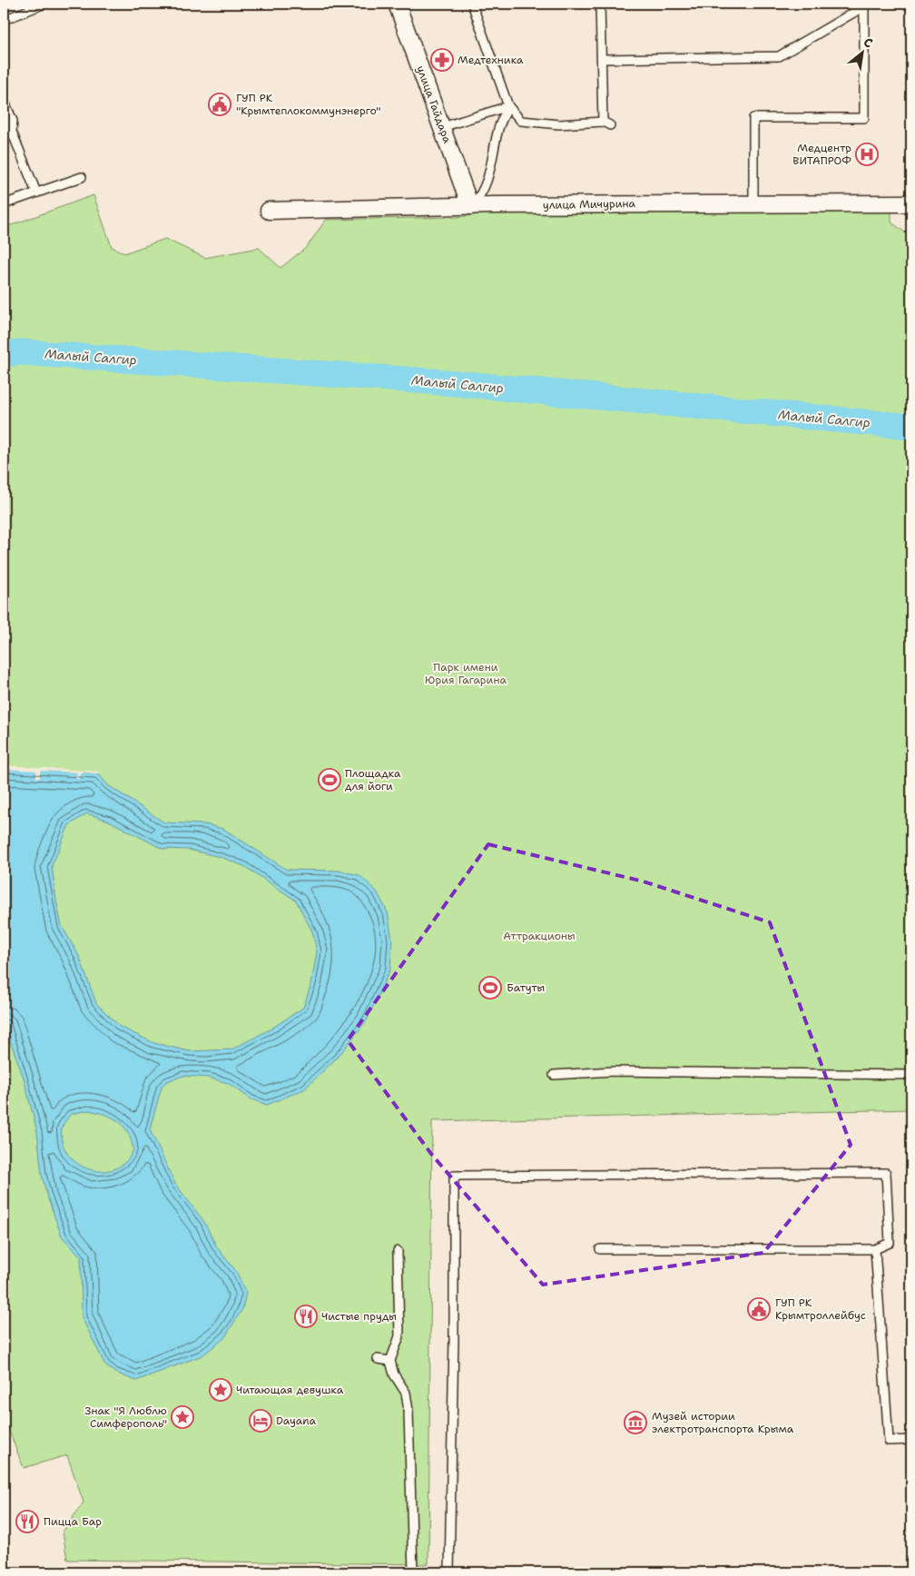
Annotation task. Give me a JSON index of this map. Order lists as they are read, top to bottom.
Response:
{
  "streets": {
    "street": ["улица Гайдара", "улица Мичурина"]
  },
  "crossings": [
    ["улица Гайдара", "улица Мичурина"]
  ],
  "water": ["Малый Салгир"],
  "parks": ["Парк имени Юрия Гагарина", "Аттракционы"],
  "places": {
    "pharmacy": ["Медтехника"],
    "public building": ["ГУП РК \"Крымтеплокоммунэнерго\"", "ГУП РК Крымтроллейбус"],
    "hospital": ["Медцентр ВИТАПРОФ"],
    "sports": ["Площадка для йоги", "Батуты"],
    "restaurant": ["Чистые пруды", "Пицца Бар"],
    "place": ["Читающая девушка", "Знак \"Я Люблю Симферополь\""],
    "hotel": ["Dayana"],
    "museum": ["Музей истории электротранспорта Крыма"]
  },
  "north": "top right"
}
